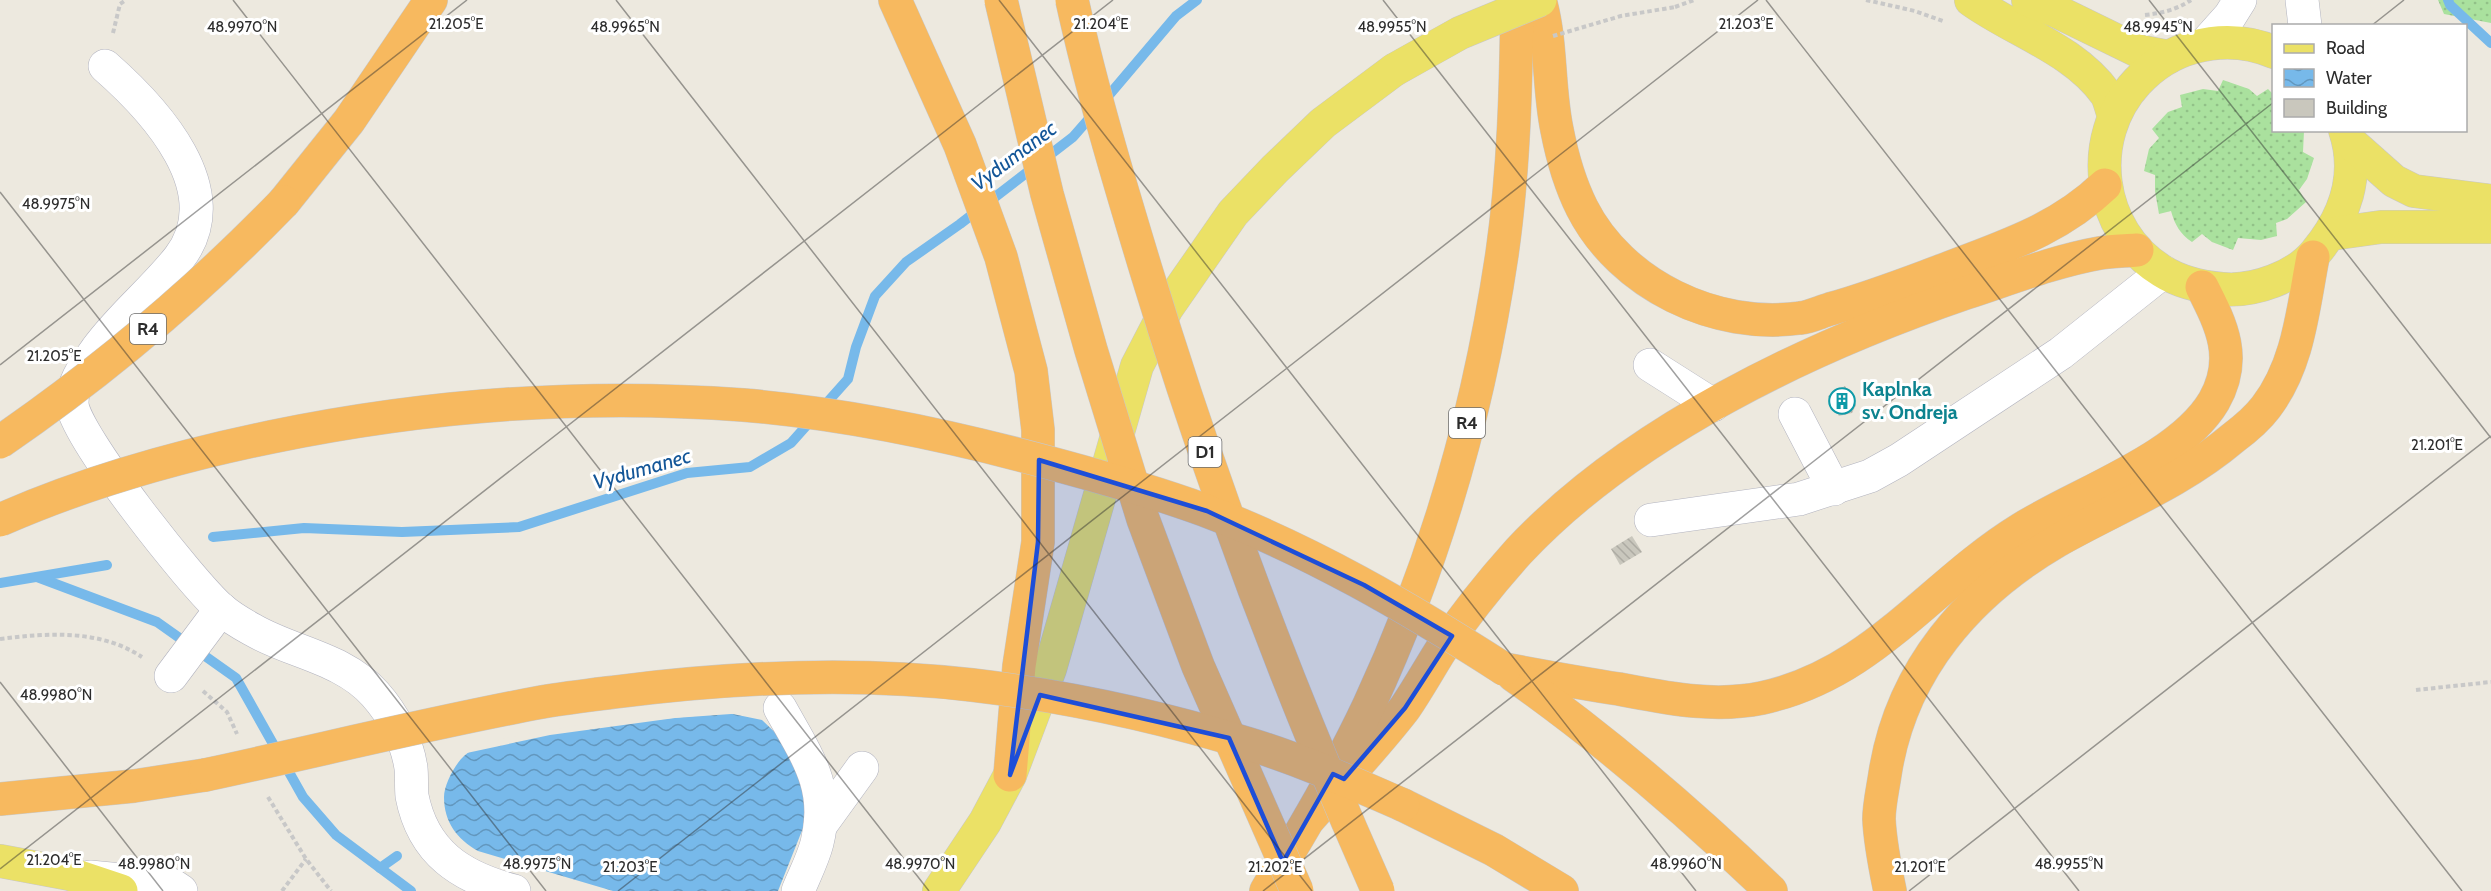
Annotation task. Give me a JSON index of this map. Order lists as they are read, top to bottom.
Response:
{
  "streets": {
    "highway": ["R4", "D1"]
  },
  "water": ["Vydumanec"],
  "places": {
    "building": ["Kaplnka sv. Ondreja"]
  },
  "legend": ["Road", "Water", "Building"],
  "coordinates": [
    "21.205°E",
    "21.204°E",
    "21.203°E",
    "48.9970°N",
    "48.9965°N",
    "48.9955°N",
    "48.9945°N",
    "48.9975°N",
    "21.201°E",
    "48.9980°N",
    "48.9960°N",
    "21.202°E"
  ]
}
